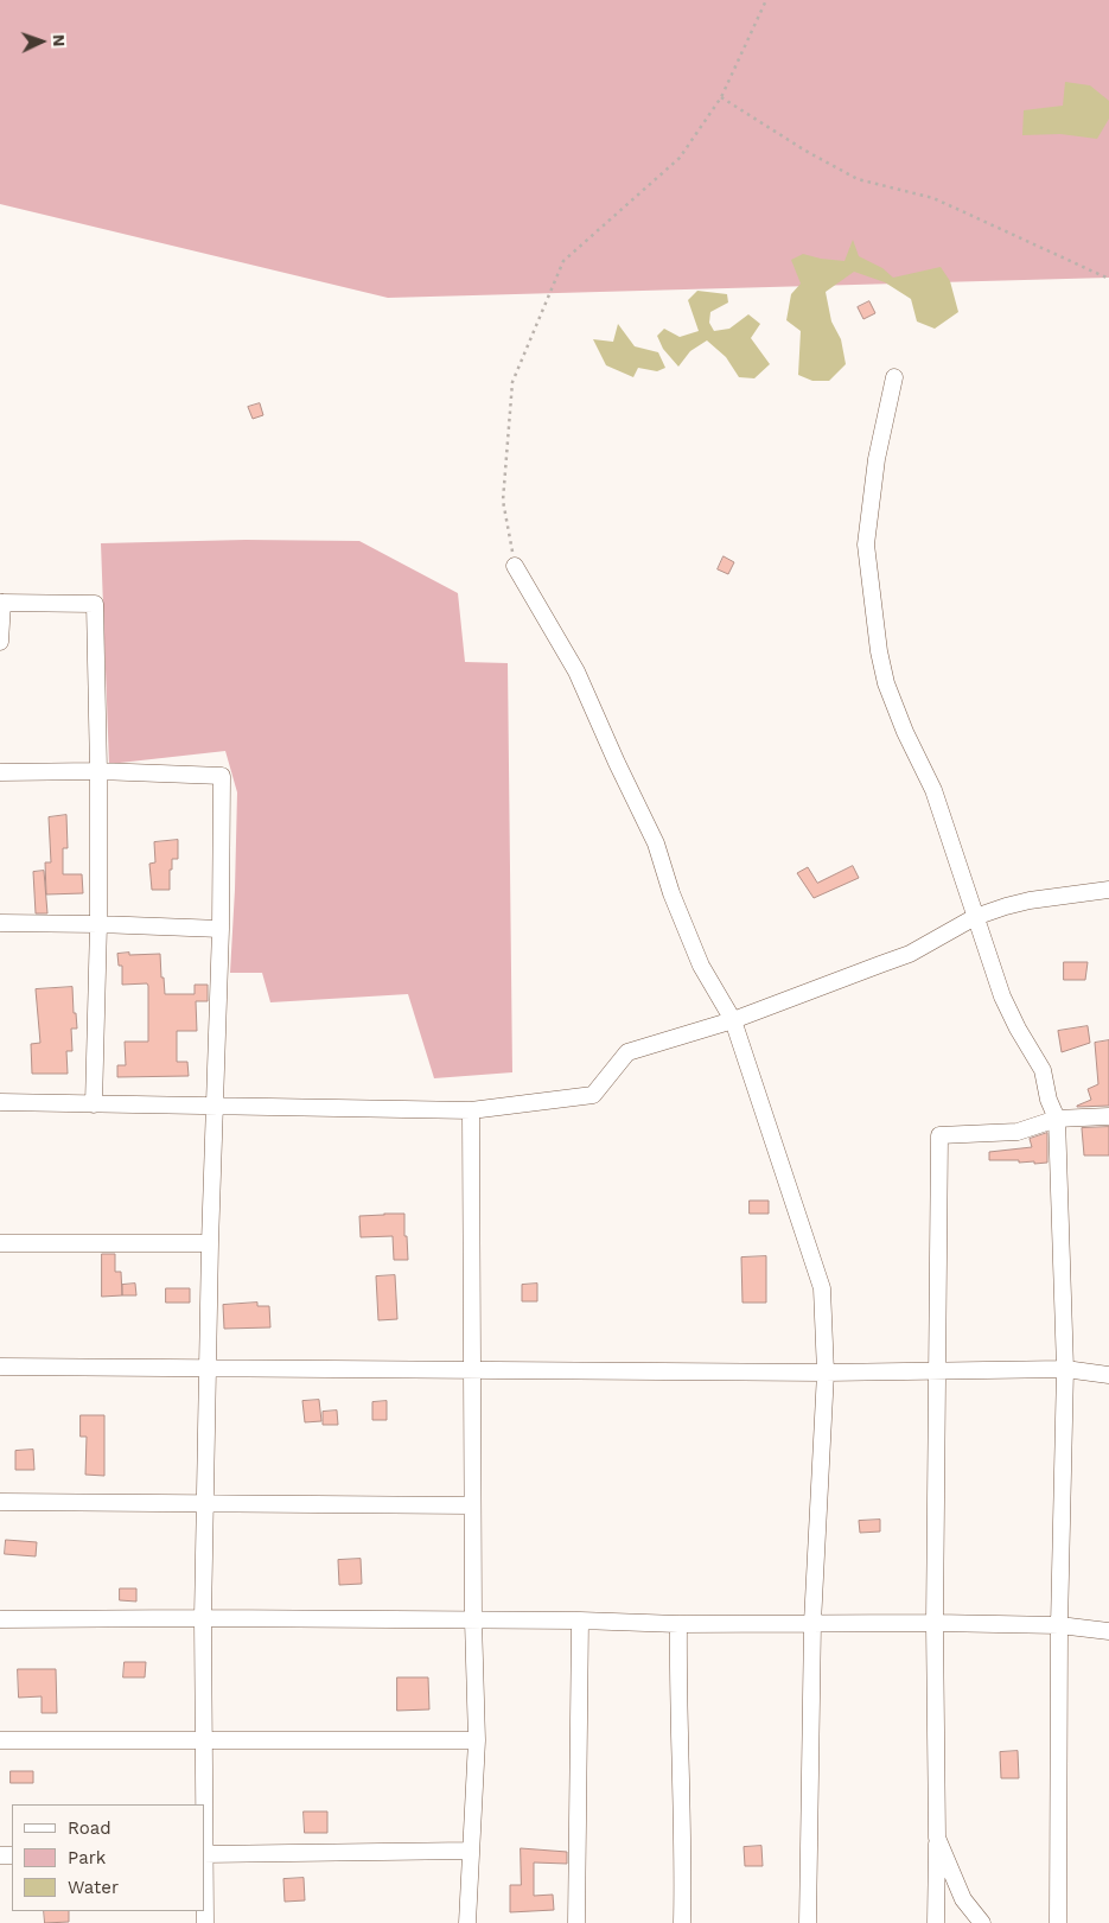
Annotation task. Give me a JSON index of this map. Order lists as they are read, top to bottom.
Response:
{
  "legend": ["Road", "Park", "Water"],
  "north": "right"
}
